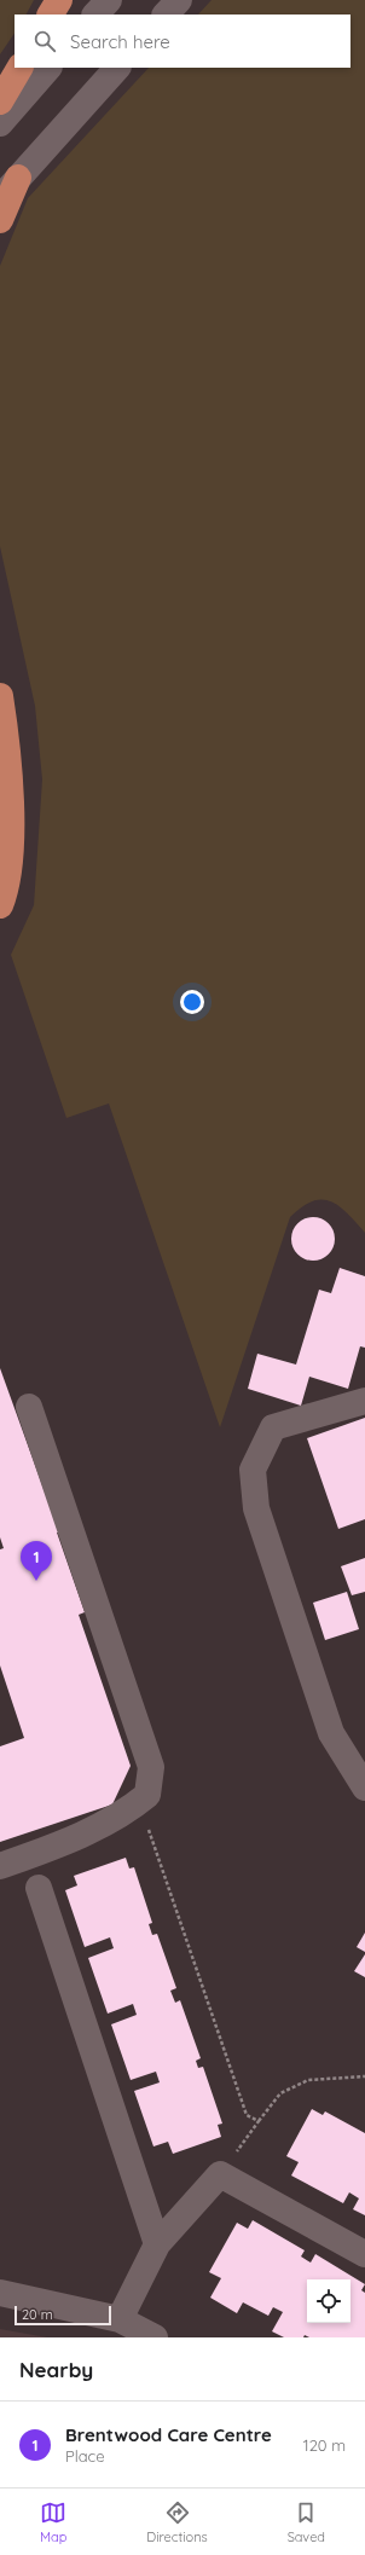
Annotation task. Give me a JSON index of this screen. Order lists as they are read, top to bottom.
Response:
{
  "scale_bar": "20 m",
  "page": {
    "search": "Search here",
    "pins": "1",
    "scale": "20 m",
    "heading": "Nearby",
    "list": [
      {
        "mark": "1",
        "name": "Brentwood Care Centre",
        "note": "Place",
        "value": "120 m"
      }
    ],
    "nav": ["Map", "Directions", "Saved"]
  }
}
